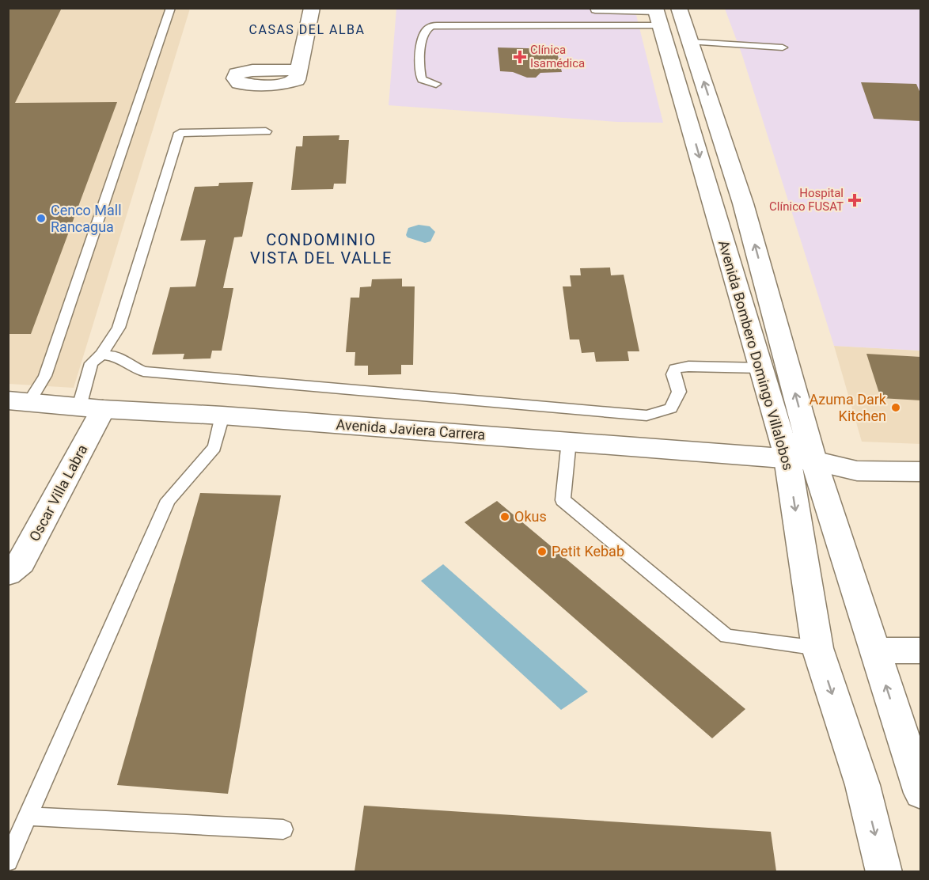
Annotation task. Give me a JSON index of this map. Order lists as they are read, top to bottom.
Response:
{
  "streets": {
    "main road": ["Avenida Bombero Domingo Villalobos", "Avenida Javiera Carrera", "Oscar Villa Labra"]
  },
  "crossings": [
    ["Avenida Bombero Domingo Villalobos", "Avenida Javiera Carrera"],
    ["Avenida Javiera Carrera", "Oscar Villa Labra"]
  ],
  "districts": ["CASAS DEL ALBA", "CONDOMINIO VISTA DEL VALLE"],
  "places": {
    "health": ["Clínica Isamédica", "Hospital Clínico FUSAT"],
    "other": [
      "Cenco Mall Rancagua",
      "Azuma Dark Kitchen",
      "Okus",
      "Petit Kebab"
    ]
  }
}
